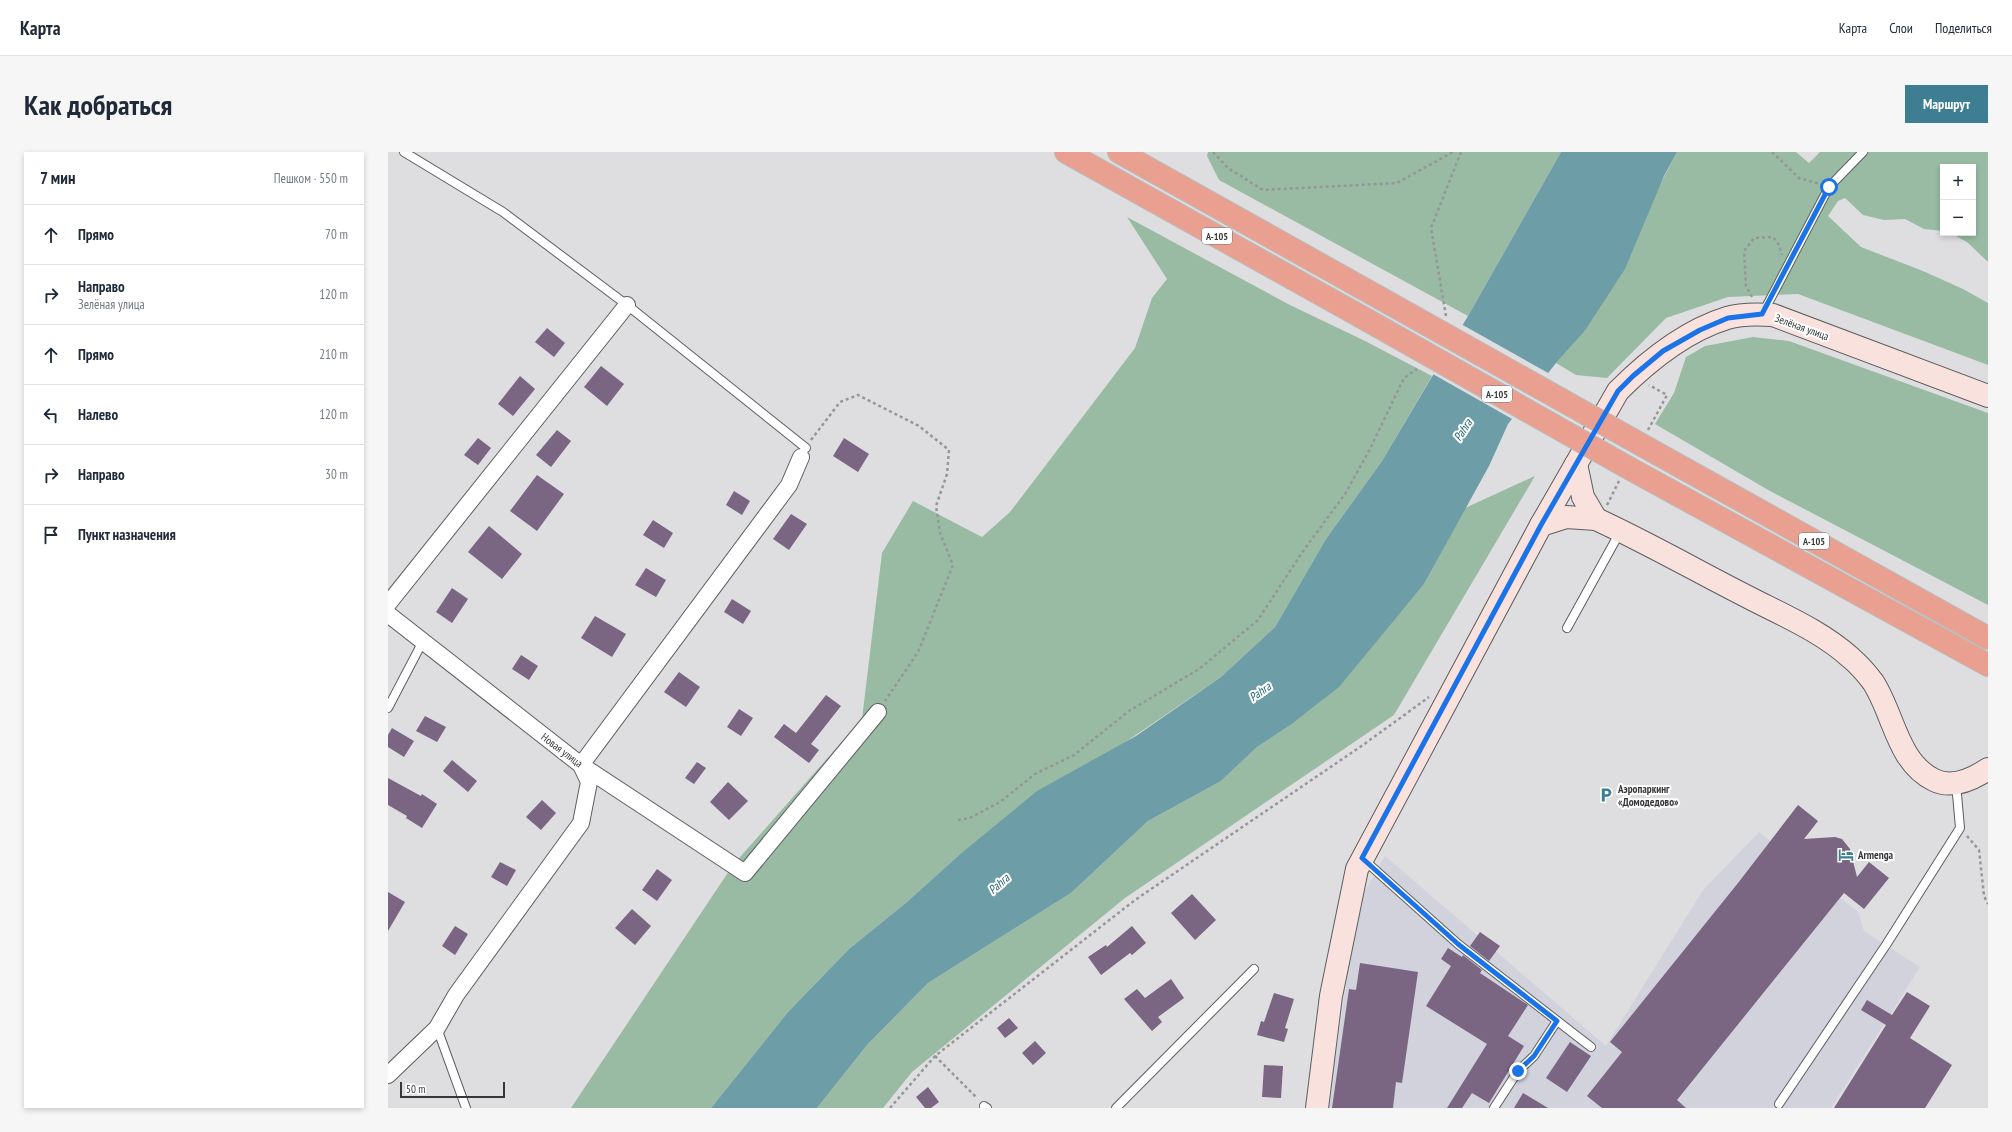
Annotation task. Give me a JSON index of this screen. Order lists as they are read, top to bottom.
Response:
{
  "streets": {
    "highway": ["А-105"],
    "street": ["Зелёная улица", "Новая улица"]
  },
  "water": ["Pahra"],
  "places": {
    "parking": ["Аэропаркинг «Домодедово»"],
    "hotel": ["Armenga"]
  },
  "scale_bar": "50 m",
  "page": {
    "header": "Карта",
    "nav": ["Карта", "Слои", "Поделиться"],
    "buttons": "Маршрут",
    "title": "Как добраться",
    "heading": ["7 мин", "Пешком · 550 m"],
    "map_buttons": ["+", "−"],
    "list": [
      ["Прямо", "70 m"],
      ["Направо", "Зелёная улица", "120 m"],
      ["Прямо", "210 m"],
      ["Налево", "120 m"],
      ["Направо", "30 m"],
      "Пункт назначения"
    ],
    "scale": "50 m"
  }
}
